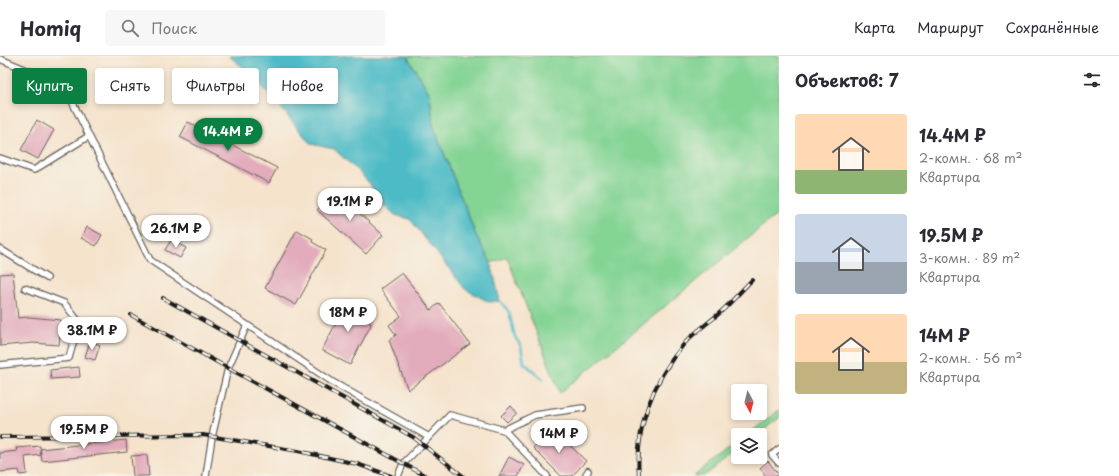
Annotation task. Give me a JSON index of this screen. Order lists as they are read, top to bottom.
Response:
{
  "north": "bottom",
  "page": {
    "header": "Homiq",
    "search": "Поиск",
    "nav": ["Карта", "Маршрут", "Сохранённые"],
    "heading": "Объектов: 7",
    "chip": [
      "Купить",
      "Снять",
      "Фильтры",
      "Новое"
    ],
    "list": [
      {
        "name": "14.4M ₽",
        "note": "2-комн. · 68 m² · Квартира"
      },
      {
        "name": "19.5M ₽",
        "note": "3-комн. · 89 m² · Квартира"
      },
      {
        "name": "14M ₽",
        "note": "2-комн. · 56 m² · Квартира"
      }
    ],
    "price": [
      "14.4M ₽",
      "19.1M ₽",
      "26.1M ₽",
      "18M ₽",
      "38.1M ₽",
      "19.5M ₽",
      "14M ₽"
    ]
  }
}
